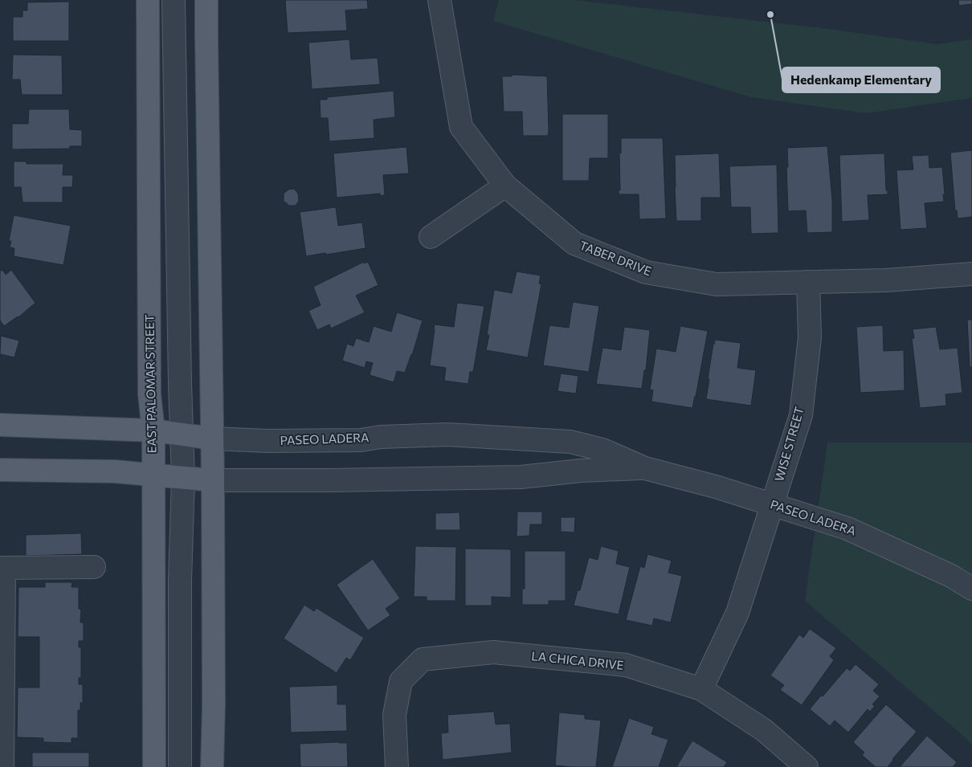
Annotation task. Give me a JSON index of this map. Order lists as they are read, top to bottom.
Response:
{
  "streets": {
    "main road": ["EAST PALOMAR STREET", "PASEO LADERA"],
    "street": ["TABER DRIVE", "WISE STREET", "LA CHICA DRIVE"]
  },
  "crossings": [
    ["TABER DRIVE", "WISE STREET"],
    ["EAST PALOMAR STREET", "PASEO LADERA"],
    ["PASEO LADERA", "WISE STREET"],
    ["WISE STREET", "LA CHICA DRIVE"]
  ],
  "places": ["Hedenkamp Elementary"]
}
